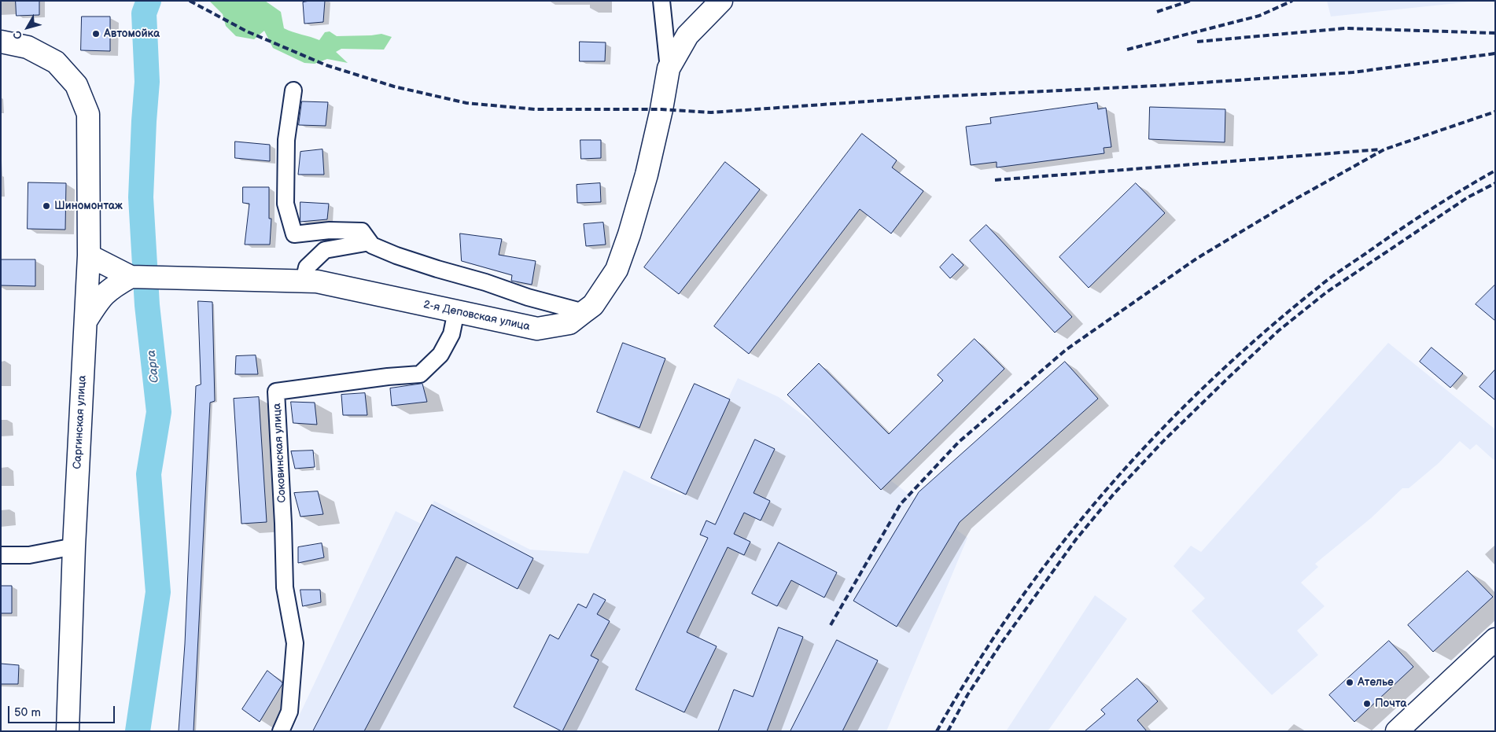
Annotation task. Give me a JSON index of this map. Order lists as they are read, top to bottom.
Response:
{
  "streets": {
    "street": ["2-я Деповская улица", "Саргинская улица", "Соковинская улица"]
  },
  "crossings": [
    ["2-я Деповская улица", "Соковинская улица"]
  ],
  "water": ["Сарга"],
  "places": [
    "Автомойка",
    "Шиномонтаж",
    "Ателье",
    "Почта"
  ],
  "scale_bar": "50 m",
  "north": "bottom left"
}
